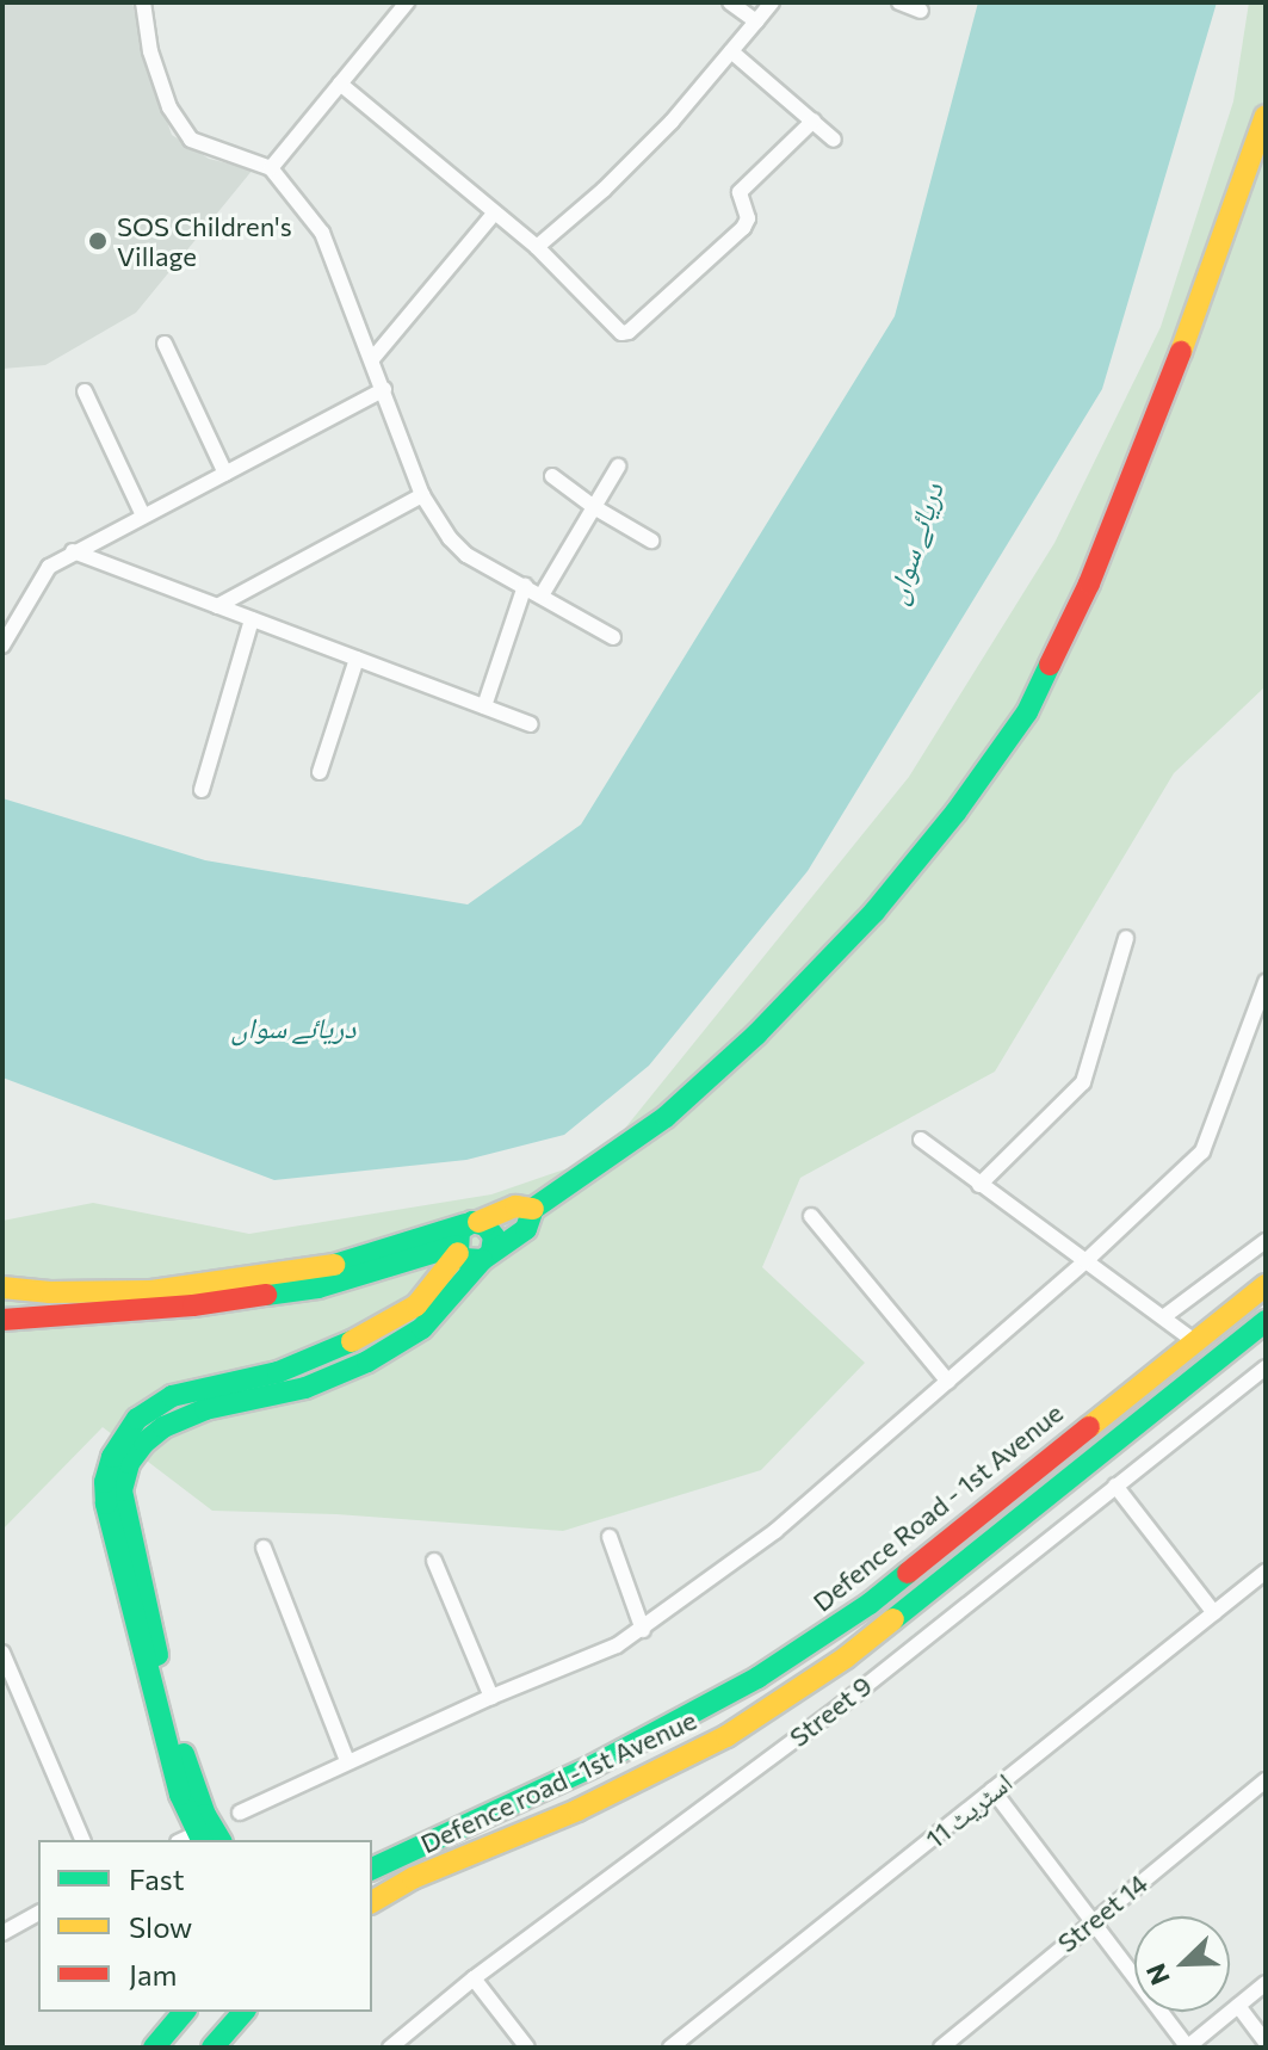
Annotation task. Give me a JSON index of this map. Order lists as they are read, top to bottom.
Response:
{
  "streets": {
    "main road": ["Defence Road - 1st Avenue", "Defence road -1st Avenue"],
    "street": ["Street 9", "اسٹریٹ 11", "Street 14"]
  },
  "water": ["دریائے سواں"],
  "places": ["SOS Children's Village"],
  "legend": ["Fast", "Slow", "Jam"],
  "north": "bottom left"
}
